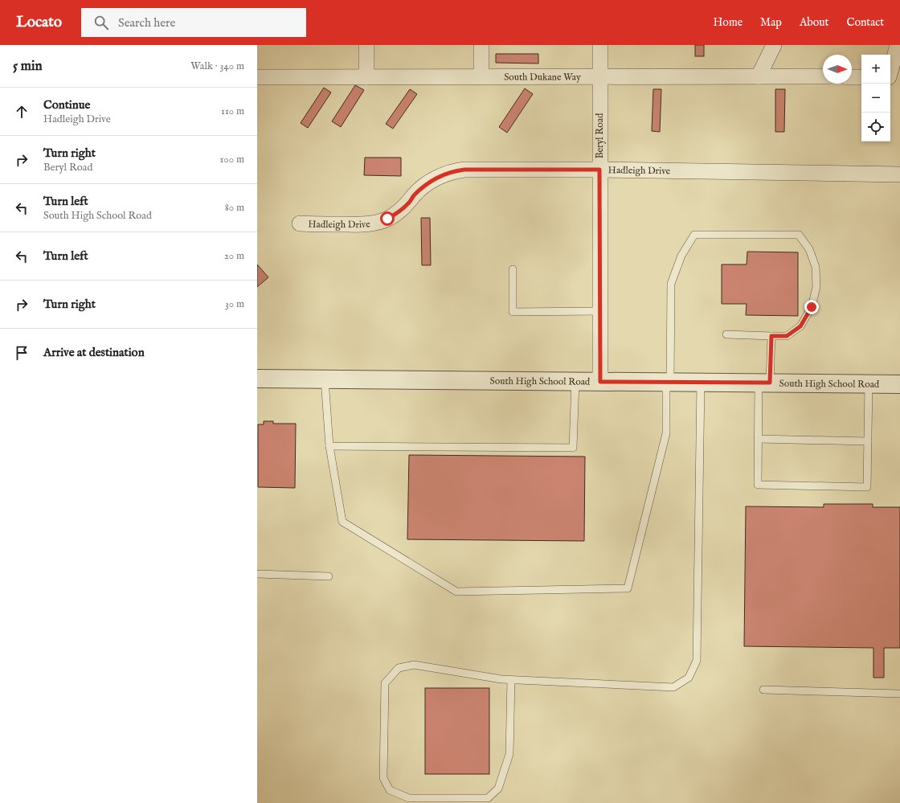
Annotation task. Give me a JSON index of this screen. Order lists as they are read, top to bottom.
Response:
{
  "streets": {
    "street": [
      "South Dukane Way",
      "Beryl Road",
      "Hadleigh Drive",
      "South High School Road"
    ]
  },
  "crossings": [
    ["South Dukane Way", "Beryl Road"],
    ["Beryl Road", "Hadleigh Drive"],
    ["Beryl Road", "South High School Road"]
  ],
  "north": "right",
  "page": {
    "header": "Locato",
    "search": "Search here",
    "nav": [
      "Home",
      "Map",
      "About",
      "Contact"
    ],
    "heading": ["5 min", "Walk · 340 m"],
    "map_buttons": ["+", "−"],
    "list": [
      ["Continue", "Hadleigh Drive", "110 m"],
      ["Turn right", "Beryl Road", "100 m"],
      ["Turn left", "South High School Road", "80 m"],
      ["Turn left", "20 m"],
      ["Turn right", "30 m"],
      "Arrive at destination"
    ]
  }
}
